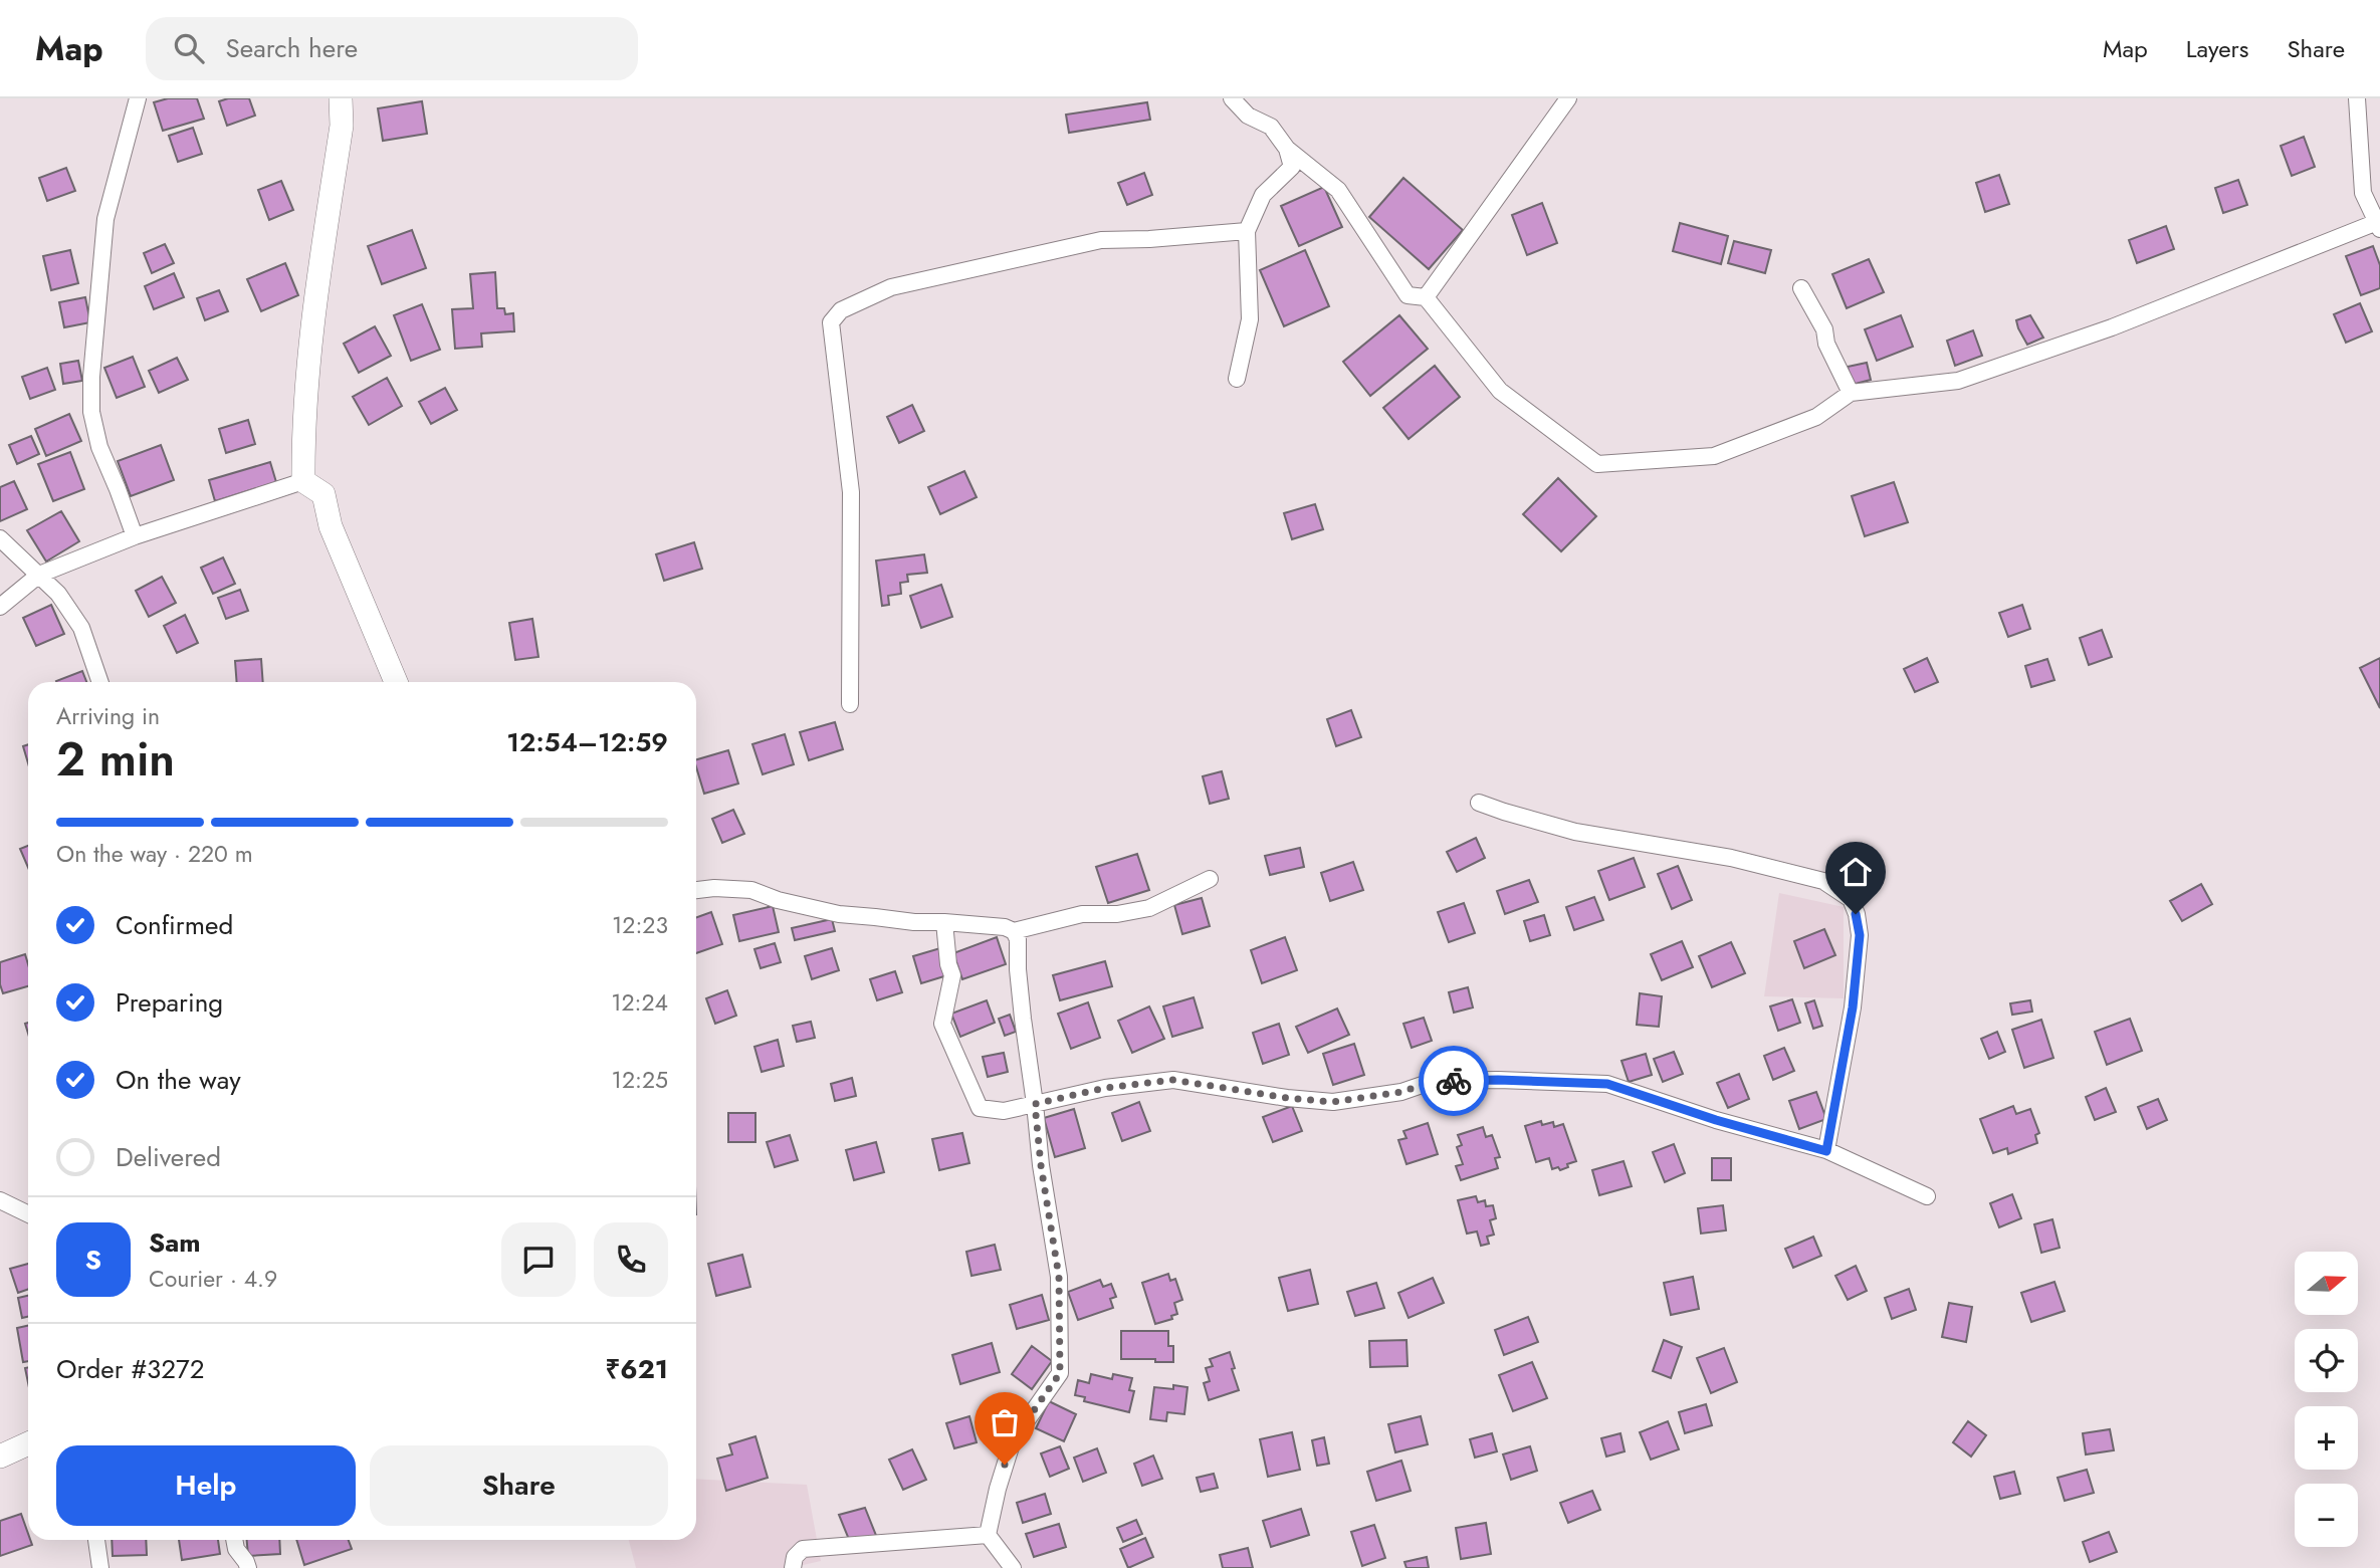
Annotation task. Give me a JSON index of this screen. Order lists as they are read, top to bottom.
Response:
{
  "north": "right",
  "page": {
    "header": "Map",
    "search": "Search here",
    "nav": ["Map", "Layers", "Share"],
    "heading": ["2 min", "Arriving in", "12:54–12:59"],
    "panel": [
      "Sam",
      "Courier · 4.9",
      "Order #3272",
      "₹621"
    ],
    "bar": "On the way · 220 m",
    "list": [
      ["Confirmed", "12:23"],
      ["Preparing", "12:24"],
      ["On the way", "12:25"],
      "Delivered"
    ],
    "round": "S",
    "map_buttons": ["+", "−"],
    "buttons": ["Help", "Share"]
  }
}
